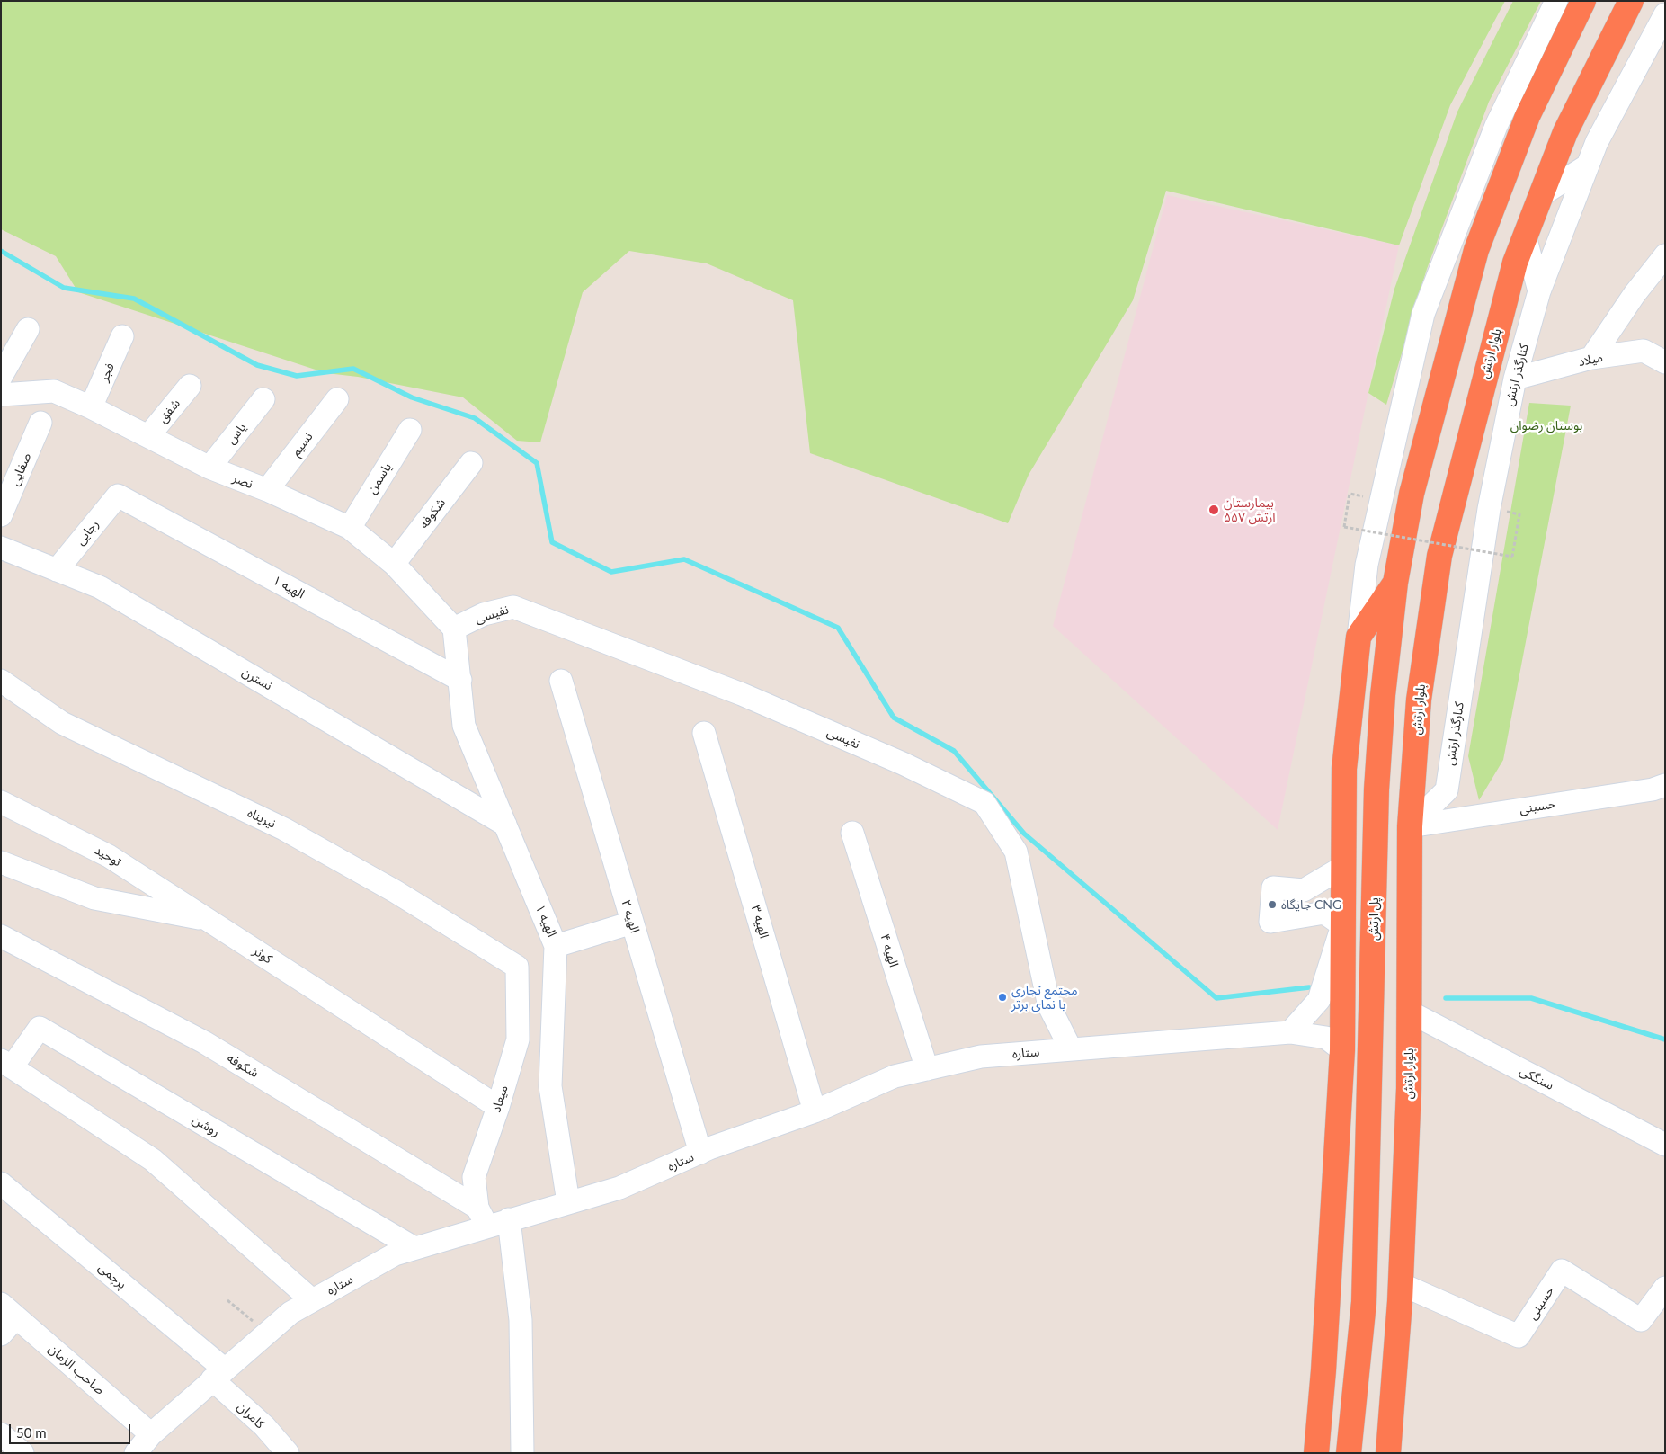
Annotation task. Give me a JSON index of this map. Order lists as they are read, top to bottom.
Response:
{
  "streets": {
    "highway": ["بلوار ارتش", "پل ارتش"],
    "street": [
      "میلاد",
      "فجر",
      "کنارگذر ارتش",
      "شفق",
      "یاس",
      "نسیم",
      "صفایی",
      "یاسمن",
      "نصر",
      "شکوفه",
      "رجایی",
      "الهیه ۱",
      "نفیسی",
      "نسترن",
      "حسینی",
      "نیرپناه",
      "توحید",
      "الهیه ۲",
      "الهیه ۳",
      "الهیه ۴",
      "کوثر",
      "ستاره",
      "سنگکی",
      "میعاد",
      "روشن",
      "پرچمی",
      "صاحب الزمان",
      "کامران"
    ]
  },
  "crossings": [
    ["بلوار ارتش", "کنارگذر ارتش"],
    ["بلوار ارتش", "حسینی"],
    ["بلوار ارتش", "سنگکی"],
    ["میلاد", "کنارگذر ارتش"],
    ["فجر", "نصر"],
    ["کنارگذر ارتش", "حسینی"],
    ["شفق", "نصر"],
    ["یاس", "نصر"],
    ["نسیم", "نصر"],
    ["یاسمن", "نصر"],
    ["نصر", "شکوفه"],
    ["نصر", "الهیه ۱"],
    ["نصر", "نفیسی"],
    ["شکوفه", "ستاره"],
    ["شکوفه", "میعاد"],
    ["رجایی", "الهیه ۱"],
    ["رجایی", "نسترن"],
    ["الهیه ۱", "نفیسی"],
    ["الهیه ۱", "نسترن"],
    ["الهیه ۱", "ستاره"],
    ["نفیسی", "ستاره"],
    ["نیرپناه", "میعاد"],
    ["توحید", "کوثر"],
    ["الهیه ۲", "ستاره"],
    ["الهیه ۳", "ستاره"],
    ["الهیه ۴", "ستاره"],
    ["کوثر", "میعاد"],
    ["ستاره", "میعاد"],
    ["ستاره", "روشن"],
    ["ستاره", "پرچمی"],
    ["ستاره", "صاحب الزمان"],
    ["ستاره", "کامران"],
    ["پرچمی", "کامران"]
  ],
  "parks": ["بوستان رضوان"],
  "places": ["بیمارستان ۵۵۷ ارتش", "جایگاه CNG", "مجتمع تجاری با نمای برتر"],
  "scale_bar": "50 m"
}
